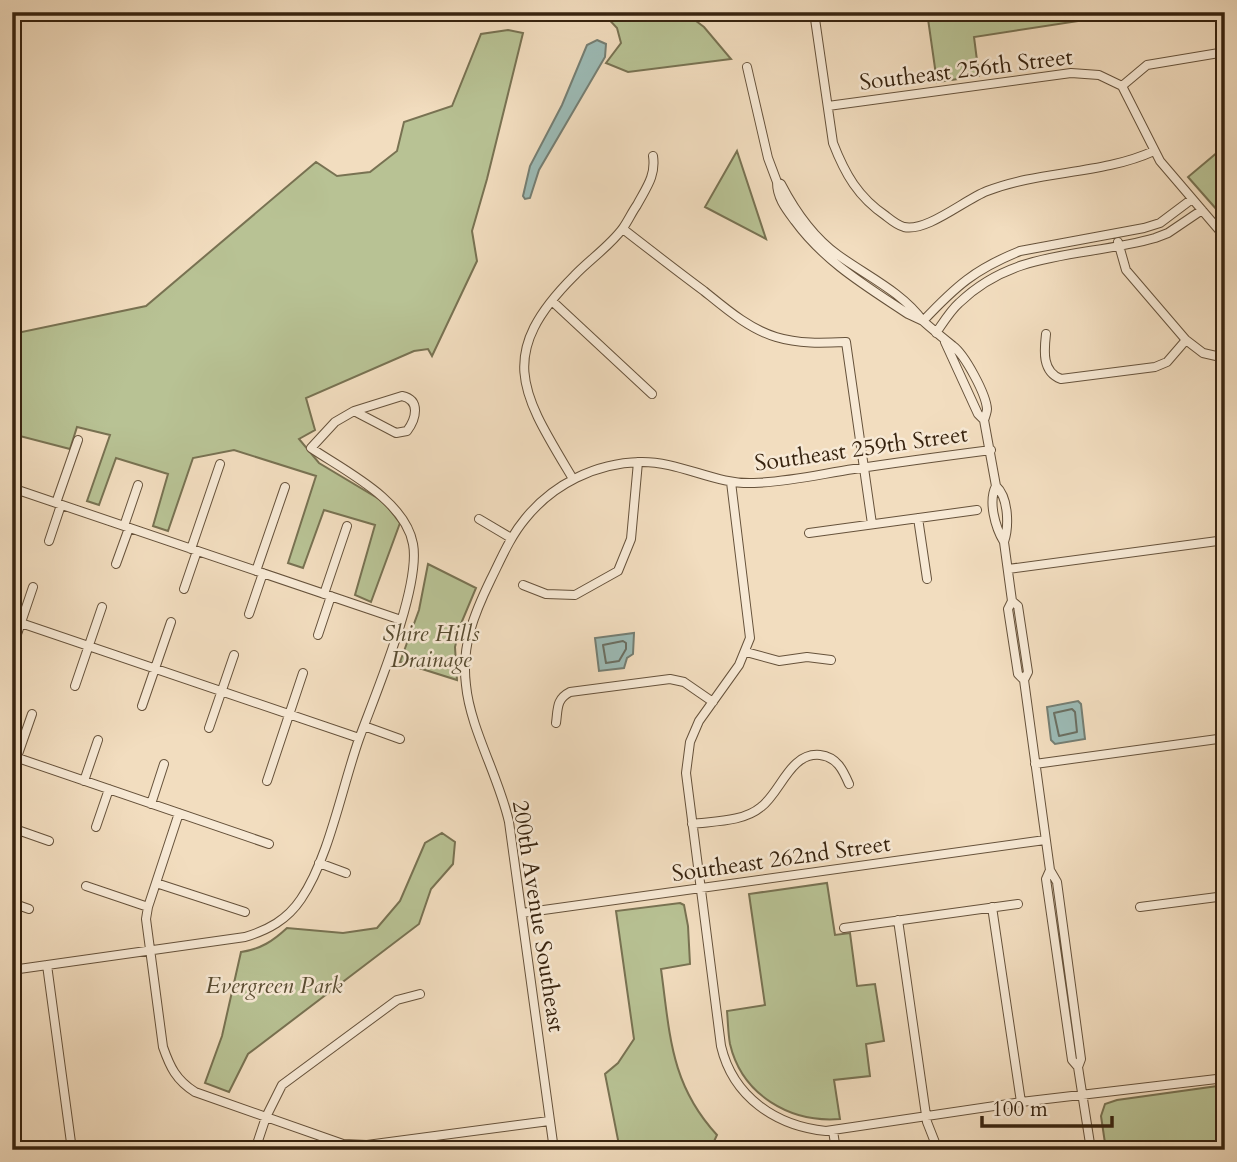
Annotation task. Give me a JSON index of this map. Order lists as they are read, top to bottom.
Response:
{
  "streets": {
    "street": [
      "Southeast 256th Street",
      "Southeast 259th Street",
      "Southeast 262nd Street",
      "200th Avenue Southeast"
    ]
  },
  "crossings": [
    ["Southeast 259th Street", "200th Avenue Southeast"],
    ["Southeast 262nd Street", "200th Avenue Southeast"]
  ],
  "parks": ["Shire Hills Drainage", "Evergreen Park"],
  "scale_bar": "100 m"
}
